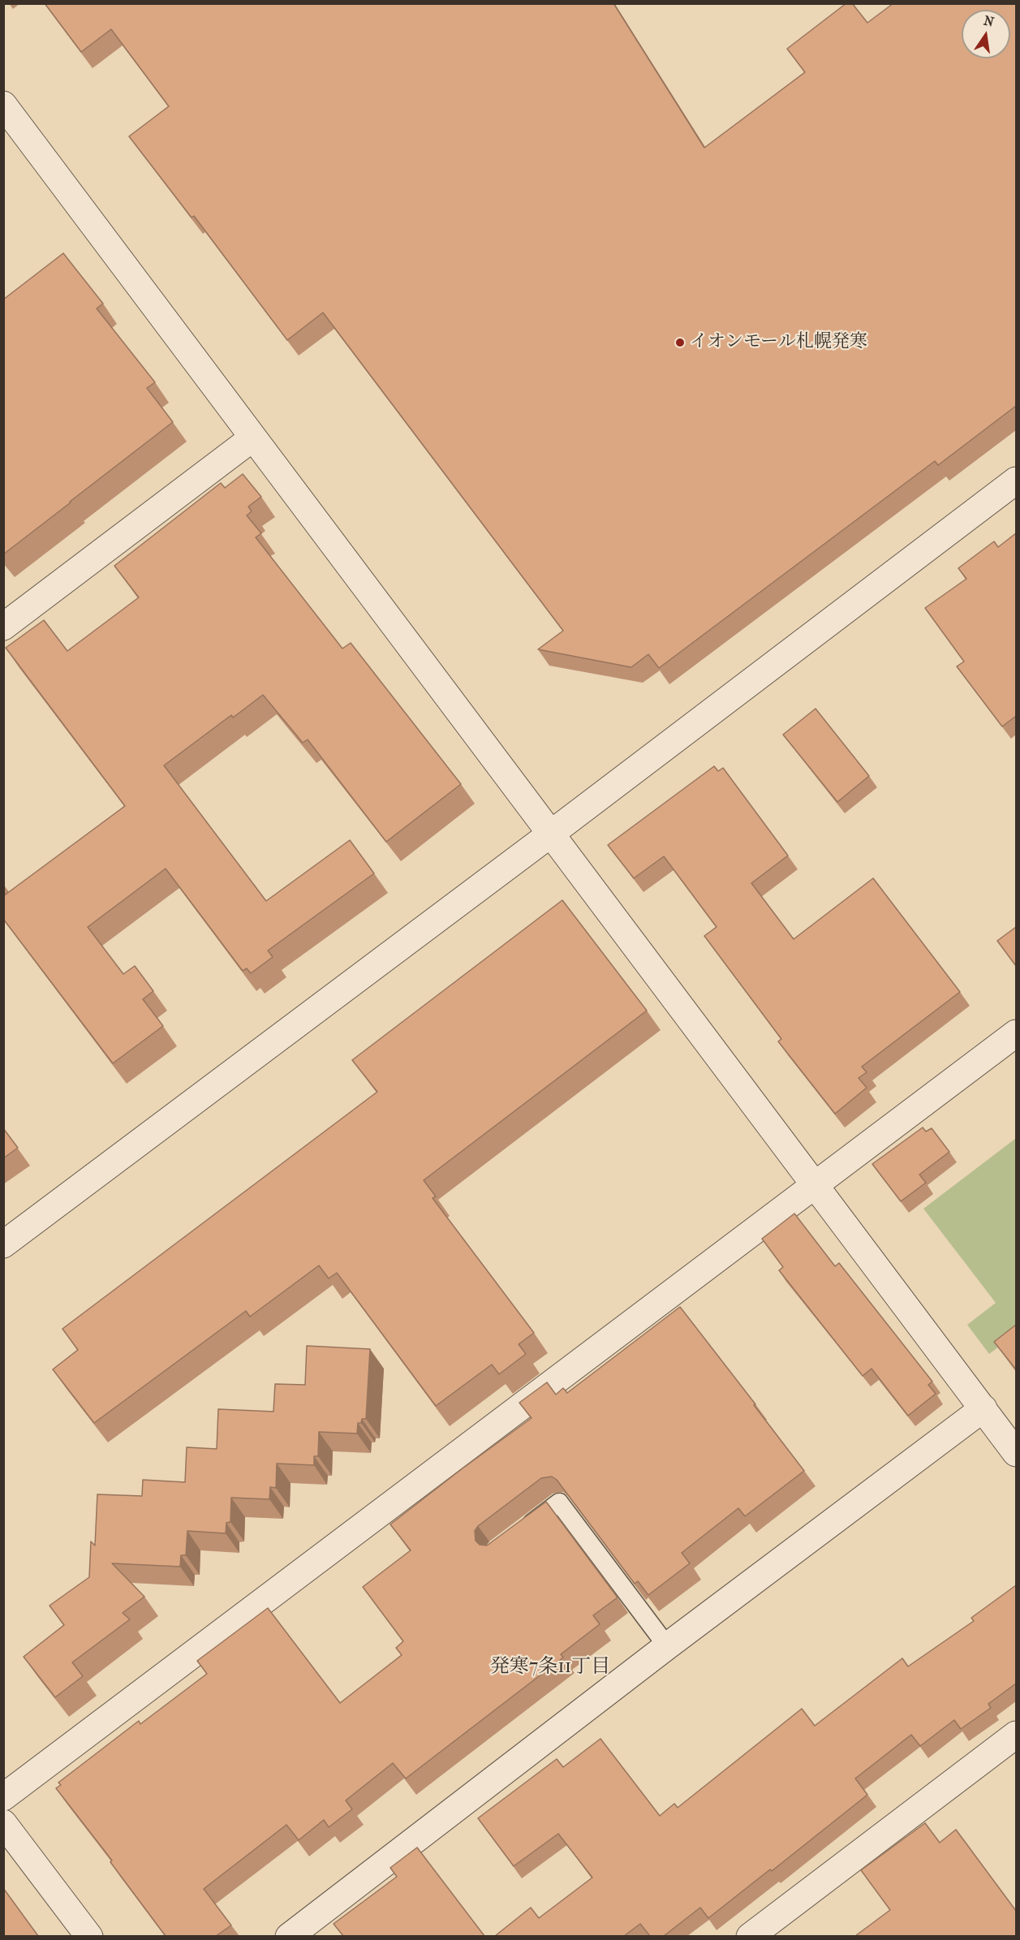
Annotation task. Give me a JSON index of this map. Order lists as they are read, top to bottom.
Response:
{
  "districts": ["発寒7条11丁目"],
  "places": ["イオンモール札幌発寒"],
  "north": "top"
}
